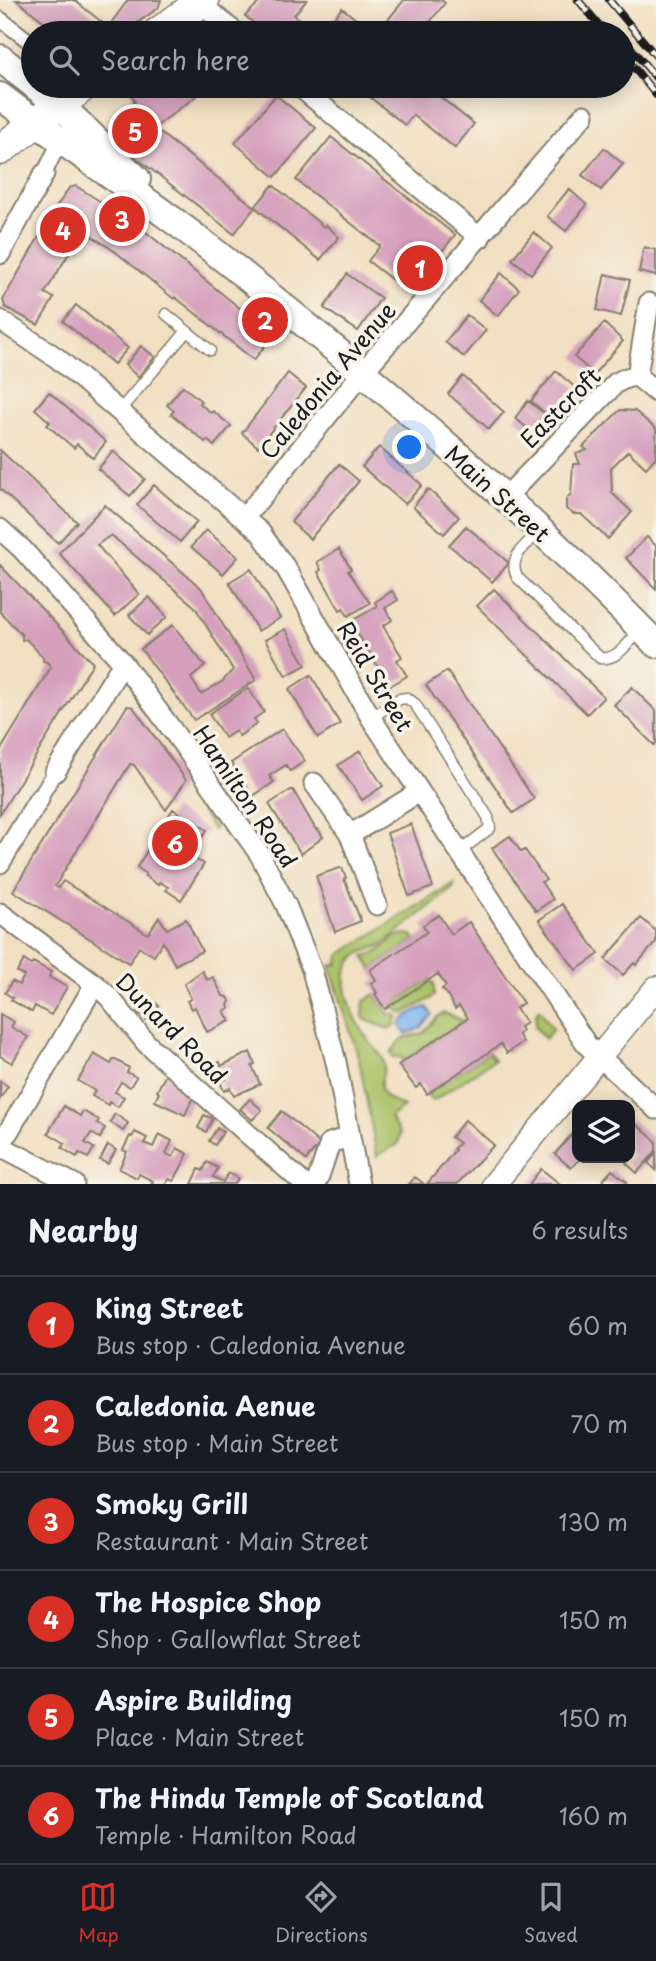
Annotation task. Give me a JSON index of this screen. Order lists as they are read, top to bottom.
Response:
{
  "streets": {
    "main road": ["Main Street"],
    "street": [
      "Caledonia Avenue",
      "Eastcroft",
      "Reid Street",
      "Hamilton Road",
      "Dunard Road"
    ]
  },
  "crossings": [
    ["Caledonia Avenue", "Main Street"],
    ["Caledonia Avenue", "Reid Street"],
    ["Eastcroft", "Main Street"]
  ],
  "page": {
    "search": "Search here",
    "pins": [
      "5",
      "3",
      "4",
      "1",
      "2",
      "6"
    ],
    "heading": ["Nearby", "6 results"],
    "list": [
      {
        "mark": "1",
        "name": "King Street",
        "note": "Bus stop · Caledonia Avenue",
        "value": "60 m"
      },
      {
        "mark": "2",
        "name": "Caledonia Aenue",
        "note": "Bus stop · Main Street",
        "value": "70 m"
      },
      {
        "mark": "3",
        "name": "Smoky Grill",
        "note": "Restaurant · Main Street",
        "value": "130 m"
      },
      {
        "mark": "4",
        "name": "The Hospice Shop",
        "note": "Shop · Gallowflat Street",
        "value": "150 m"
      },
      {
        "mark": "5",
        "name": "Aspire Building",
        "note": "Place · Main Street",
        "value": "150 m"
      },
      {
        "mark": "6",
        "name": "The Hindu Temple of Scotland",
        "note": "Temple · Hamilton Road",
        "value": "160 m"
      }
    ],
    "nav": ["Map", "Directions", "Saved"]
  }
}
